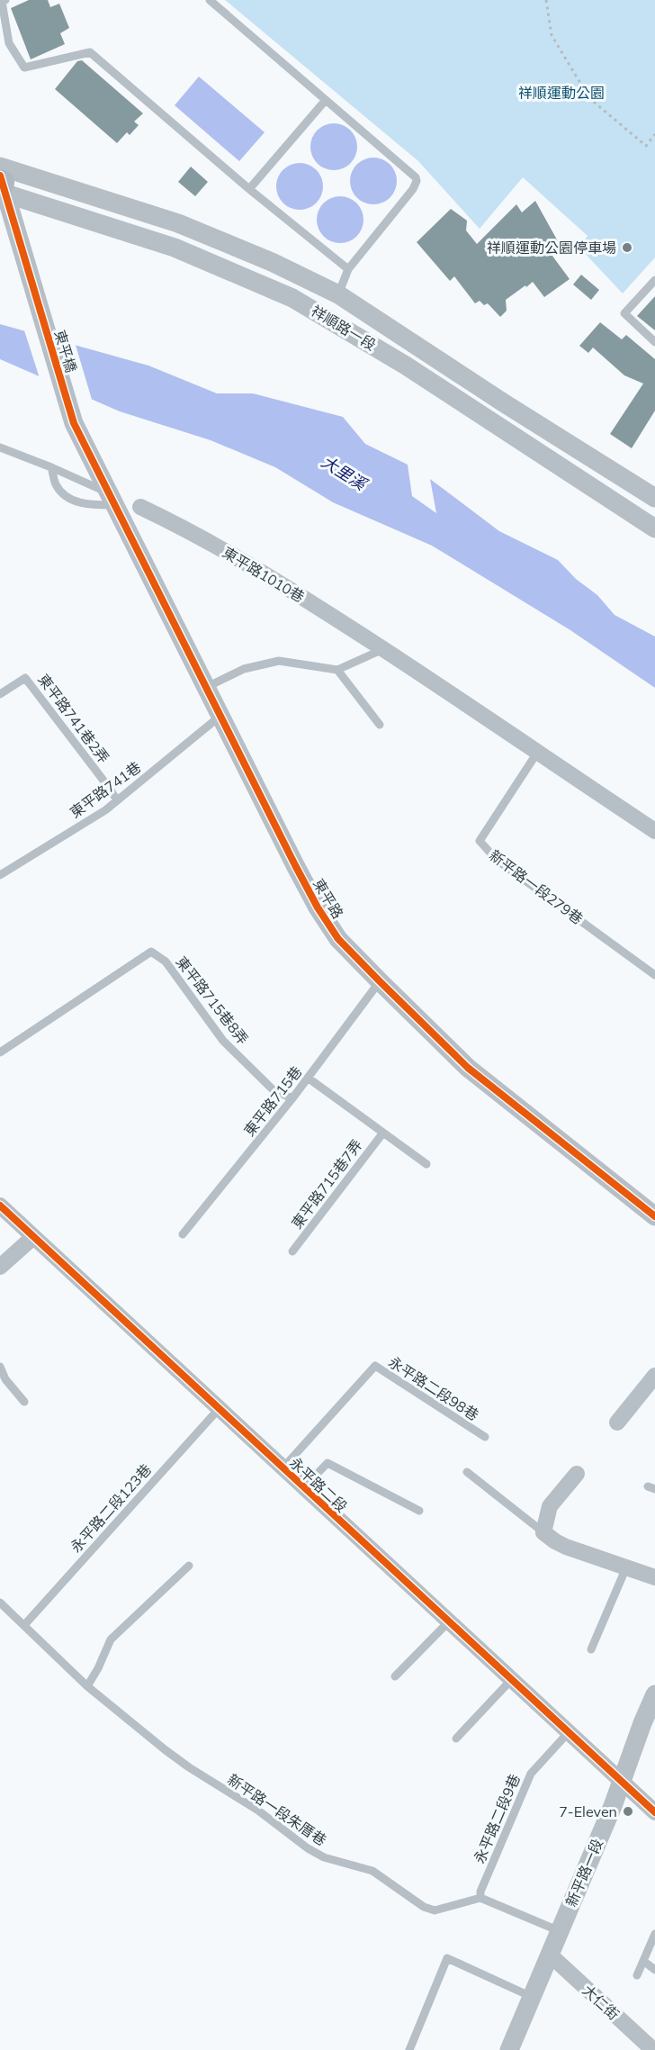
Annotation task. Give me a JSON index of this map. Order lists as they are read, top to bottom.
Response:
{
  "streets": {
    "street": [
      "祥順路一段",
      "東平橋",
      "東平路1010巷",
      "東平路",
      "永平路二段",
      "新平路一段",
      "大仁街"
    ],
    "lane": [
      "東平路741巷2弄",
      "東平路741巷",
      "新平路一段279巷",
      "東平路715巷8弄",
      "東平路715巷",
      "東平路715巷7弄",
      "永平路二段98巷",
      "永平路二段123巷",
      "新平路一段朱厝巷",
      "永平路二段9巷"
    ]
  },
  "crossings": [
    ["祥順路一段", "東平橋"],
    ["東平橋", "東平路"],
    ["東平路1010巷", "新平路一段279巷"],
    ["東平路741巷2弄", "東平路741巷"],
    ["東平路741巷", "東平路"],
    ["東平路", "東平路715巷"],
    ["東平路715巷8弄", "東平路715巷"],
    ["東平路715巷", "東平路715巷7弄"],
    ["永平路二段98巷", "永平路二段"],
    ["永平路二段", "永平路二段123巷"],
    ["永平路二段", "永平路二段9巷"],
    ["永平路二段", "新平路一段"],
    ["永平路二段123巷", "新平路一段朱厝巷"],
    ["新平路一段朱厝巷", "永平路二段9巷"],
    ["新平路一段", "大仁街"]
  ],
  "water": ["大里溪"],
  "parks": ["祥順運動公園"],
  "places": ["祥順運動公園停車場", "7-Eleven"]
}
